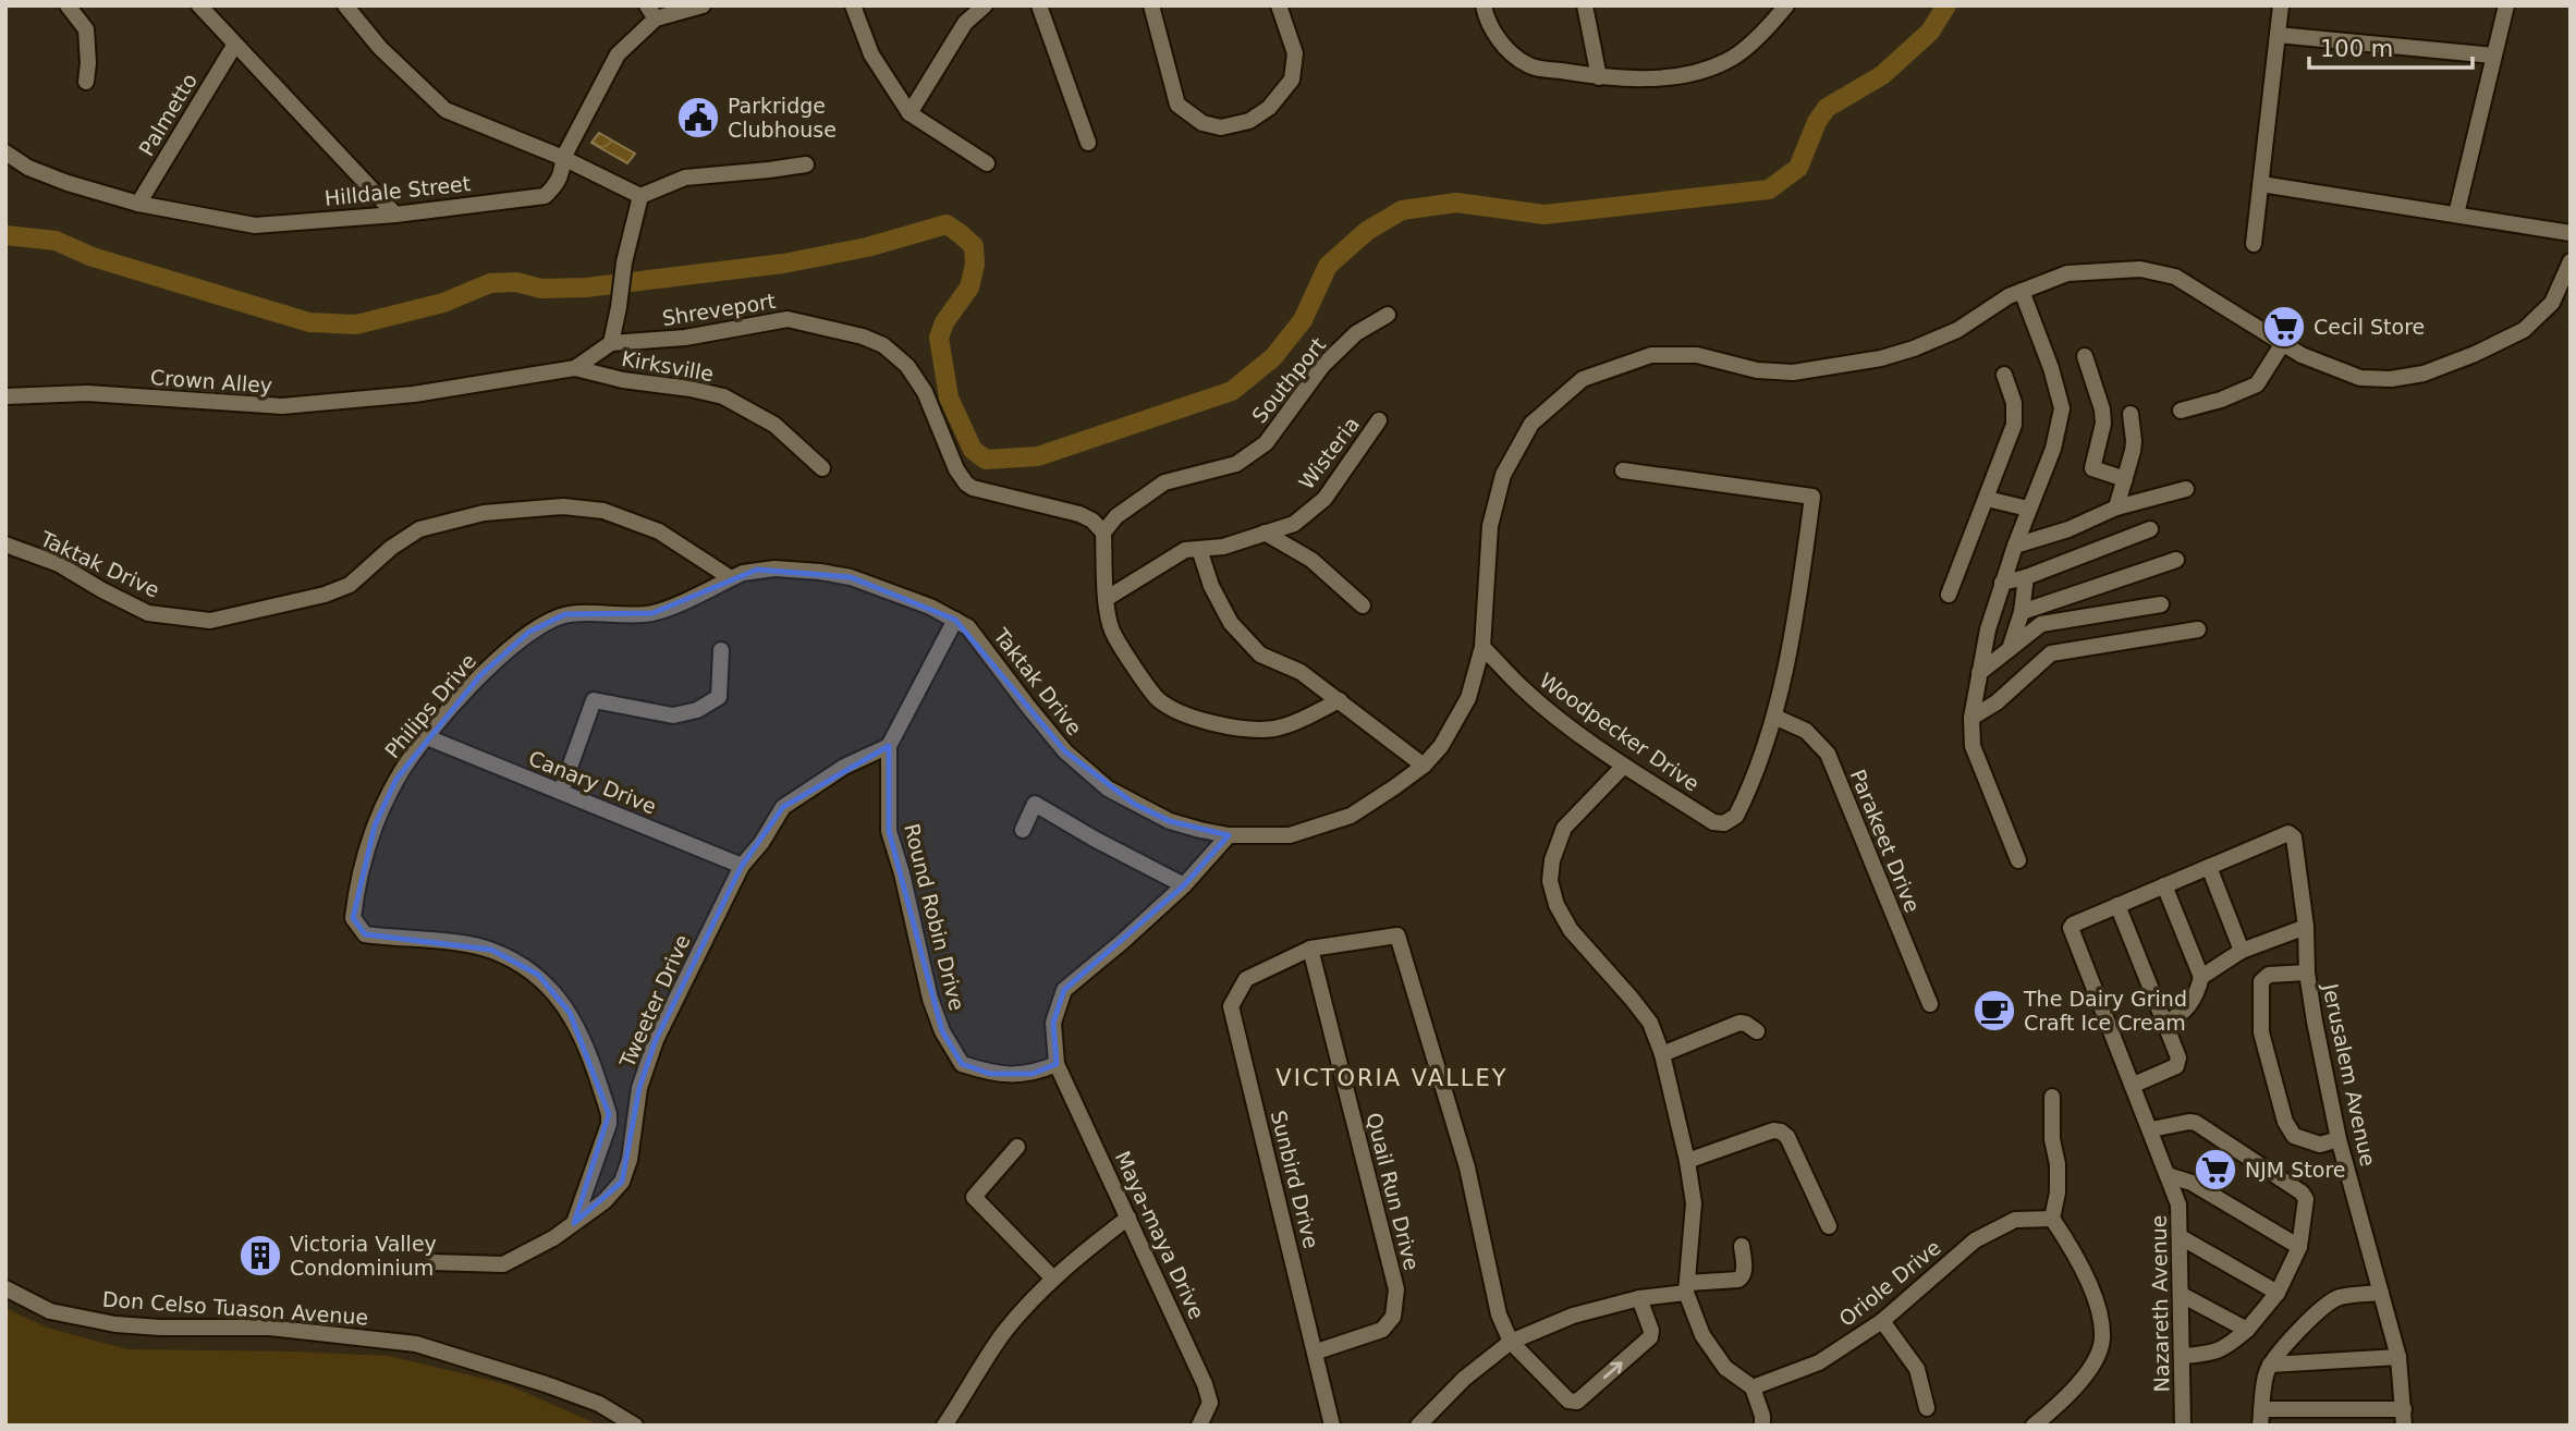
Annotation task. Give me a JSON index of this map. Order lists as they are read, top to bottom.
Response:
{
  "streets": {
    "street": [
      "Palmetto",
      "Hilldale Street",
      "Shreveport",
      "Kirksville",
      "Southport",
      "Crown Alley",
      "Wisteria",
      "Taktak Drive",
      "Philips Drive",
      "Woodpecker Drive",
      "Canary Drive",
      "Parakeet Drive",
      "Round Robin Drive",
      "Tweeter Drive",
      "Jerusalem Avenue",
      "Sunbird Drive",
      "Quail Run Drive",
      "Maya-maya Drive",
      "Oriole Drive",
      "Nazareth Avenue",
      "Don Celso Tuason Avenue"
    ]
  },
  "crossings": [
    ["Palmetto", "Hilldale Street"],
    ["Shreveport", "Southport"],
    ["Kirksville", "Crown Alley"],
    ["Taktak Drive", "Philips Drive"],
    ["Taktak Drive", "Woodpecker Drive"],
    ["Taktak Drive", "Round Robin Drive"],
    ["Philips Drive", "Canary Drive"],
    ["Philips Drive", "Tweeter Drive"],
    ["Woodpecker Drive", "Parakeet Drive"],
    ["Canary Drive", "Tweeter Drive"],
    ["Round Robin Drive", "Tweeter Drive"],
    ["Round Robin Drive", "Maya-maya Drive"],
    ["Jerusalem Avenue", "Nazareth Avenue"],
    ["Sunbird Drive", "Quail Run Drive"]
  ],
  "districts": ["VICTORIA VALLEY"],
  "places": {
    "public building": ["Parkridge Clubhouse"],
    "supermarket": ["Cecil Store", "NJM Store"],
    "cafe": ["The Dairy Grind Craft Ice Cream"],
    "building": ["Victoria Valley Condominium"]
  },
  "scale_bar": "100 m"
}
